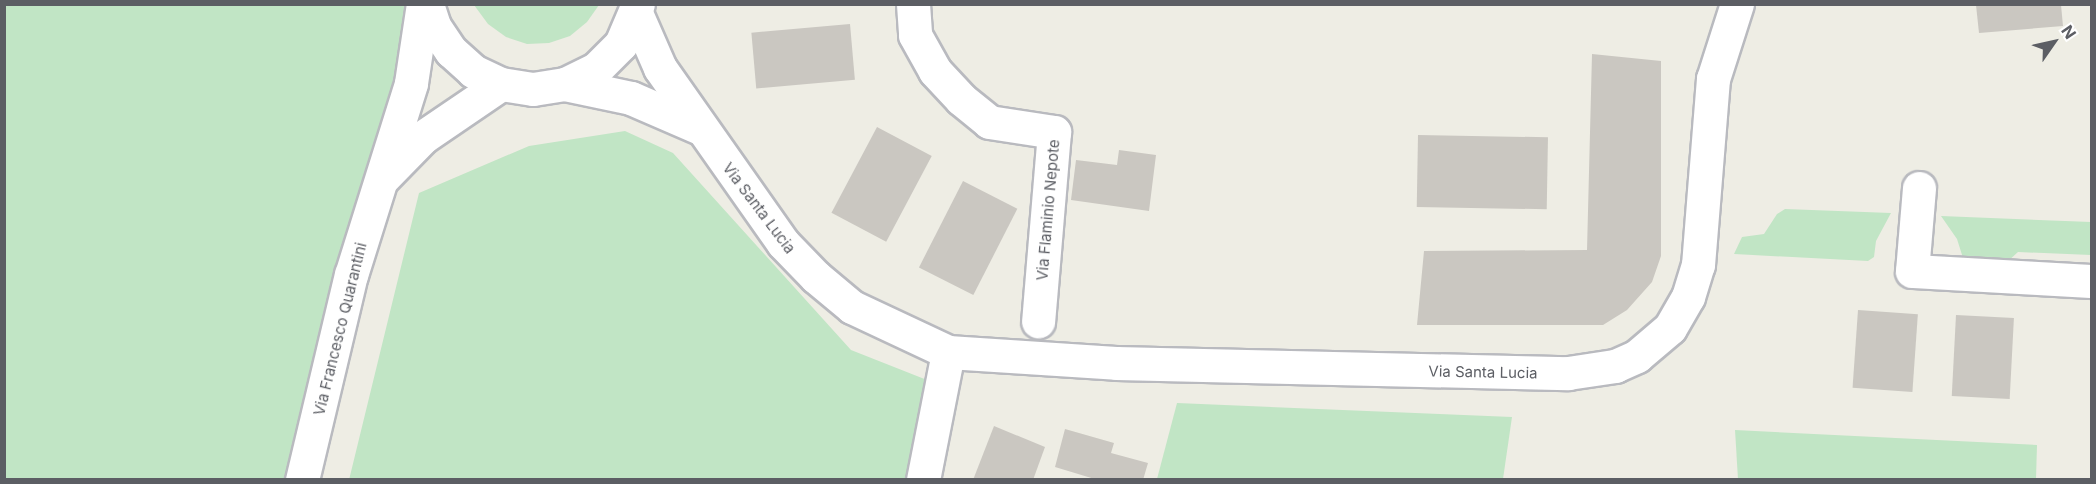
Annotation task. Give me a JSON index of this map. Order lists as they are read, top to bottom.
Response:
{
  "streets": {
    "street": ["Via Santa Lucia", "Via Flaminio Nepote", "Via Francesco Quarantini"]
  },
  "crossings": [
    ["Via Santa Lucia", "Via Francesco Quarantini"]
  ],
  "north": "top right"
}
